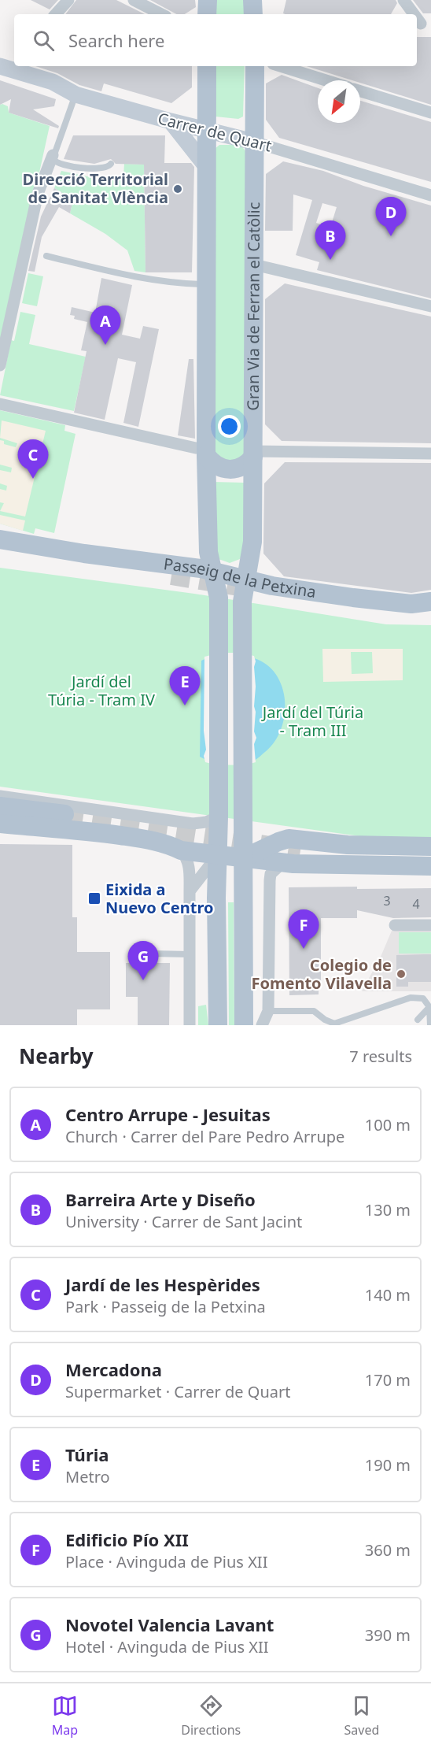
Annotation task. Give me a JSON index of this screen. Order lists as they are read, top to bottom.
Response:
{
  "streets": {
    "main road": ["Gran Via de Ferran el Catòlic", "Passeig de la Petxina"],
    "street": ["Carrer de Quart"]
  },
  "crossings": [
    ["Carrer de Quart", "Gran Via de Ferran el Catòlic"],
    ["Gran Via de Ferran el Catòlic", "Passeig de la Petxina"]
  ],
  "parks": ["Jardí del Túria - Tram IV", "Jardí del Túria - Tram III"],
  "places": {
    "other": ["Direcció Territorial de Sanitat Vlència", "Colegio de Fomento Vilavella"],
    "transit": ["Eixida a Nuevo Centro"]
  },
  "house_numbers": ["3", "4"],
  "north": "bottom left",
  "page": {
    "search": "Search here",
    "pins": [
      "D",
      "B",
      "A",
      "C",
      "E",
      "F",
      "G"
    ],
    "heading": ["Nearby", "7 results"],
    "list": [
      {
        "mark": "A",
        "name": "Centro Arrupe - Jesuitas",
        "note": "Church · Carrer del Pare Pedro Arrupe",
        "value": "100 m"
      },
      {
        "mark": "B",
        "name": "Barreira Arte y Diseño",
        "note": "University · Carrer de Sant Jacint",
        "value": "130 m"
      },
      {
        "mark": "C",
        "name": "Jardí de les Hespèrides",
        "note": "Park · Passeig de la Petxina",
        "value": "140 m"
      },
      {
        "mark": "D",
        "name": "Mercadona",
        "note": "Supermarket · Carrer de Quart",
        "value": "170 m"
      },
      {
        "mark": "E",
        "name": "Túria",
        "note": "Metro",
        "value": "190 m"
      },
      {
        "mark": "F",
        "name": "Edificio Pío XII",
        "note": "Place · Avinguda de Pius XII",
        "value": "360 m"
      },
      {
        "mark": "G",
        "name": "Novotel Valencia Lavant",
        "note": "Hotel · Avinguda de Pius XII",
        "value": "390 m"
      }
    ],
    "nav": ["Map", "Directions", "Saved"]
  }
}
